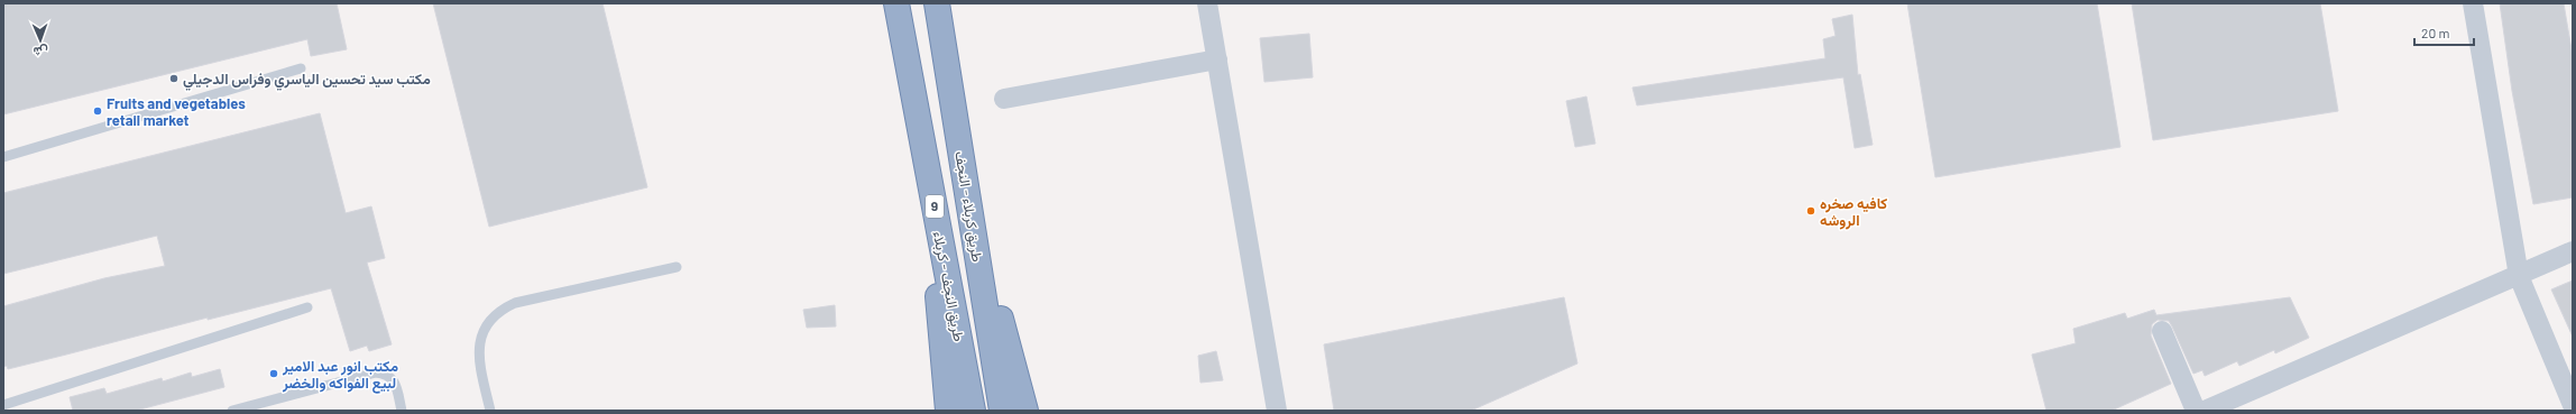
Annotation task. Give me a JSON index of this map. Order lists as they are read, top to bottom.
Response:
{
  "streets": {
    "highway": ["9", "طريق کربلاء - النجف", "طريق النجف - کربلاء"]
  },
  "places": [
    "مكتب سيد تحسين الياسري وفراس الدجيلي",
    "Fruits and vegetables retail market",
    "كافيه صخره الروشه",
    "مكتب انور عبد الامير لبيع الفواكه والخضر"
  ],
  "scale_bar": "20 m",
  "north": "bottom"
}
